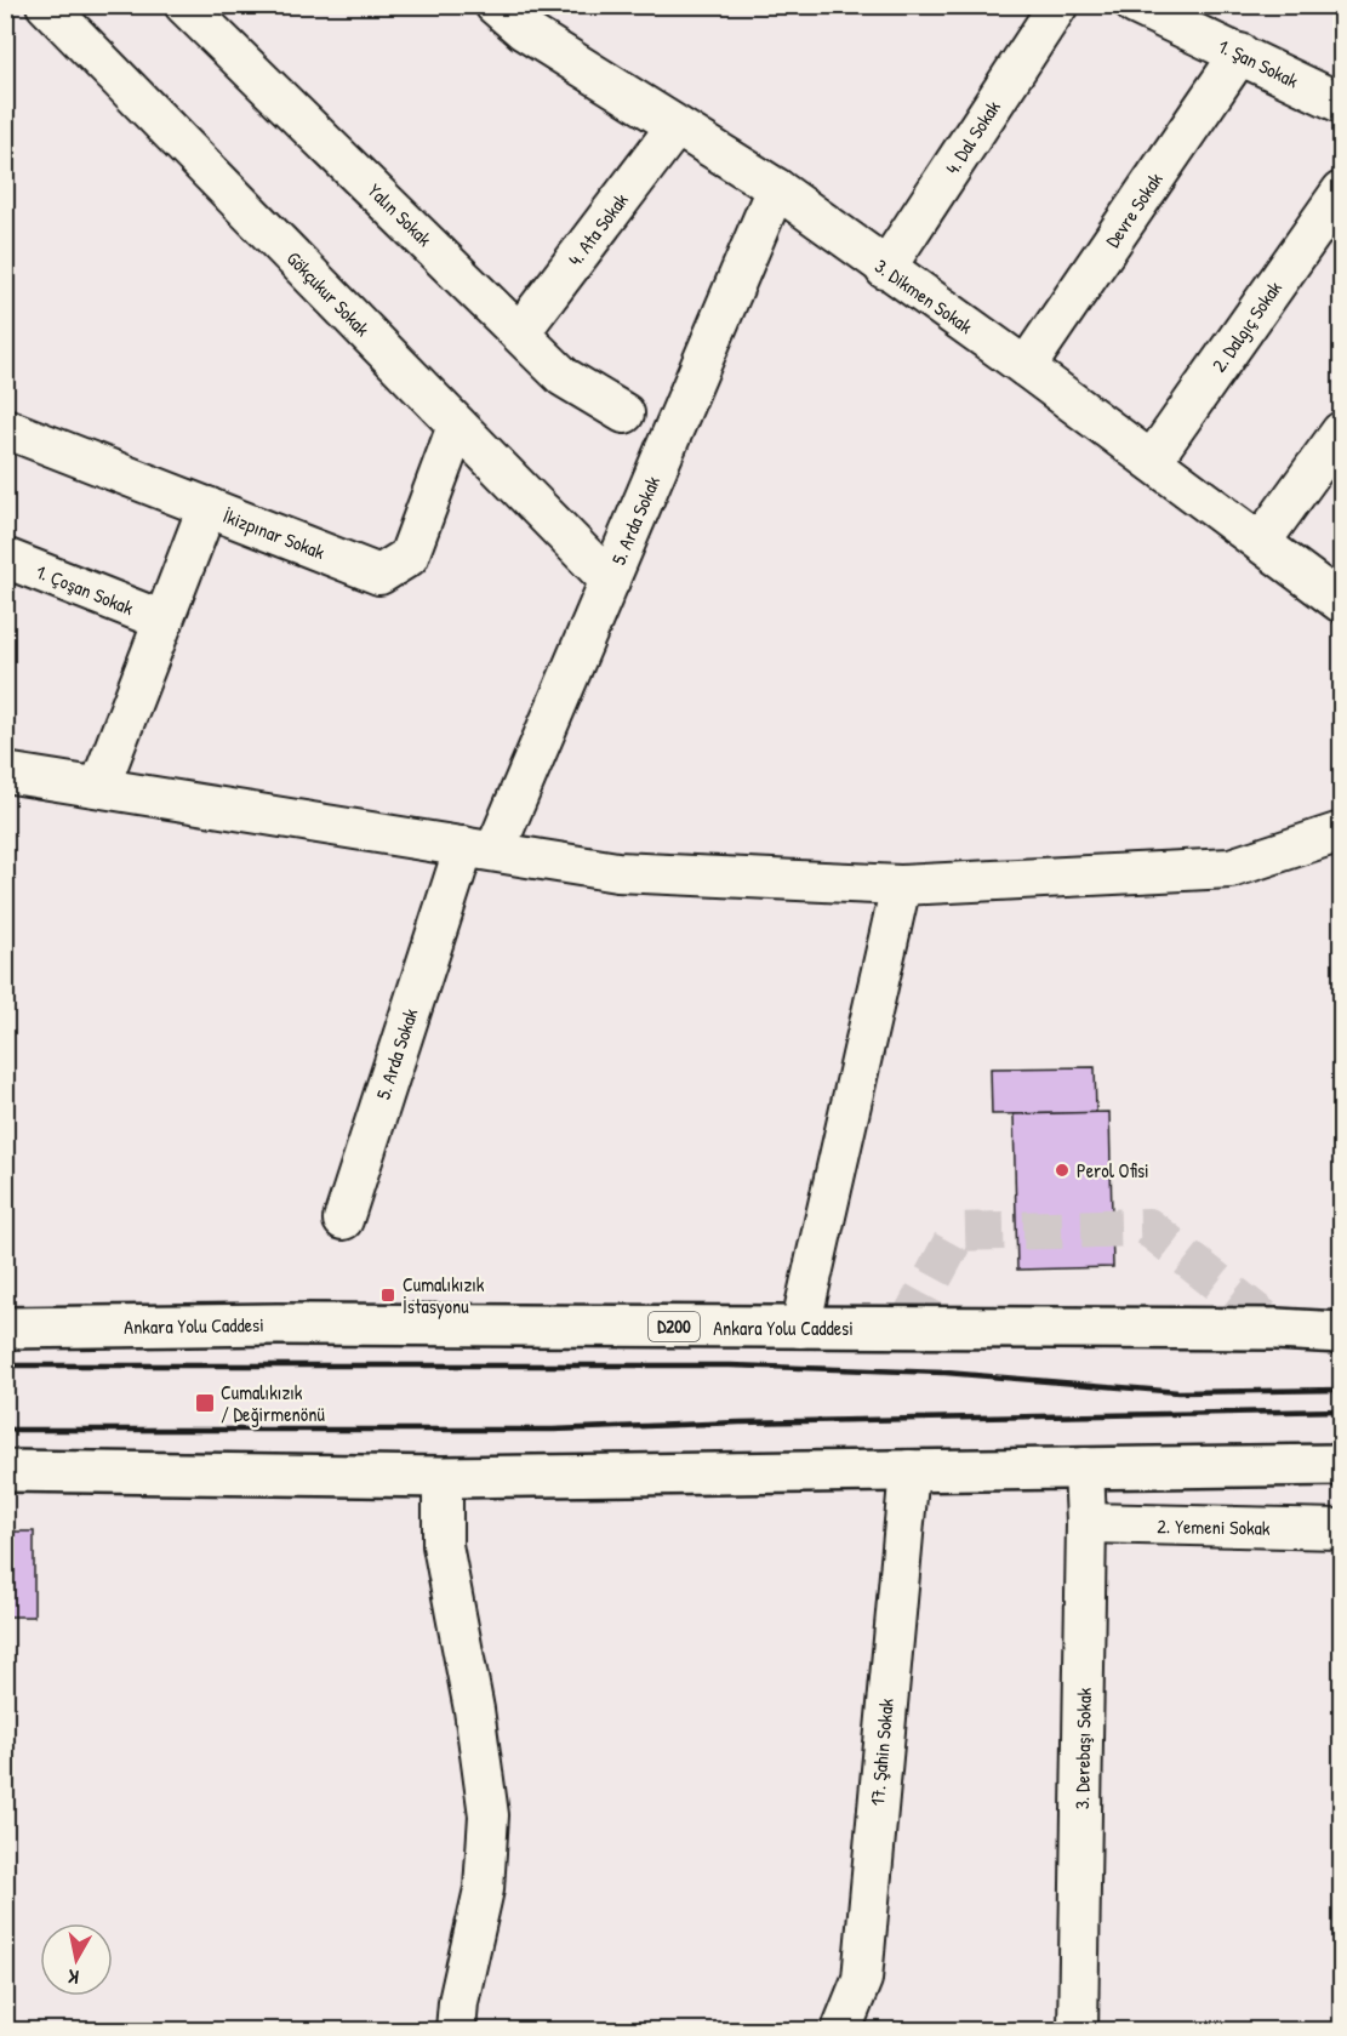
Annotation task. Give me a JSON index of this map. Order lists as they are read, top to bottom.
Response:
{
  "streets": {
    "highway": ["Ankara Yolu Caddesi", "D200"],
    "street": [
      "1. Şan Sokak",
      "4. Dal Sokak",
      "Devre Sokak",
      "Yalın Sokak",
      "4. Ata Sokak",
      "Gökçukur Sokak",
      "3. Dikmen Sokak",
      "2. Dalgıç Sokak",
      "5. Arda Sokak",
      "İkizpınar Sokak",
      "1. Çoşan Sokak",
      "2. Yemeni Sokak",
      "3. Derebaşı Sokak",
      "17. Şahin Sokak"
    ]
  },
  "crossings": [
    ["1. Şan Sokak", "Devre Sokak"],
    ["4. Dal Sokak", "3. Dikmen Sokak"],
    ["Devre Sokak", "3. Dikmen Sokak"],
    ["Yalın Sokak", "4. Ata Sokak"],
    ["4. Ata Sokak", "3. Dikmen Sokak"],
    ["Gökçukur Sokak", "5. Arda Sokak"],
    ["Gökçukur Sokak", "İkizpınar Sokak"],
    ["3. Dikmen Sokak", "2. Dalgıç Sokak"],
    ["3. Dikmen Sokak", "5. Arda Sokak"],
    ["2. Yemeni Sokak", "3. Derebaşı Sokak"]
  ],
  "places": {
    "other": ["Perol Ofisi"],
    "transit": ["Cumalıkızık İstasyonu", "Cumalıkızık / Değirmenönü"]
  },
  "north": "bottom"
}
